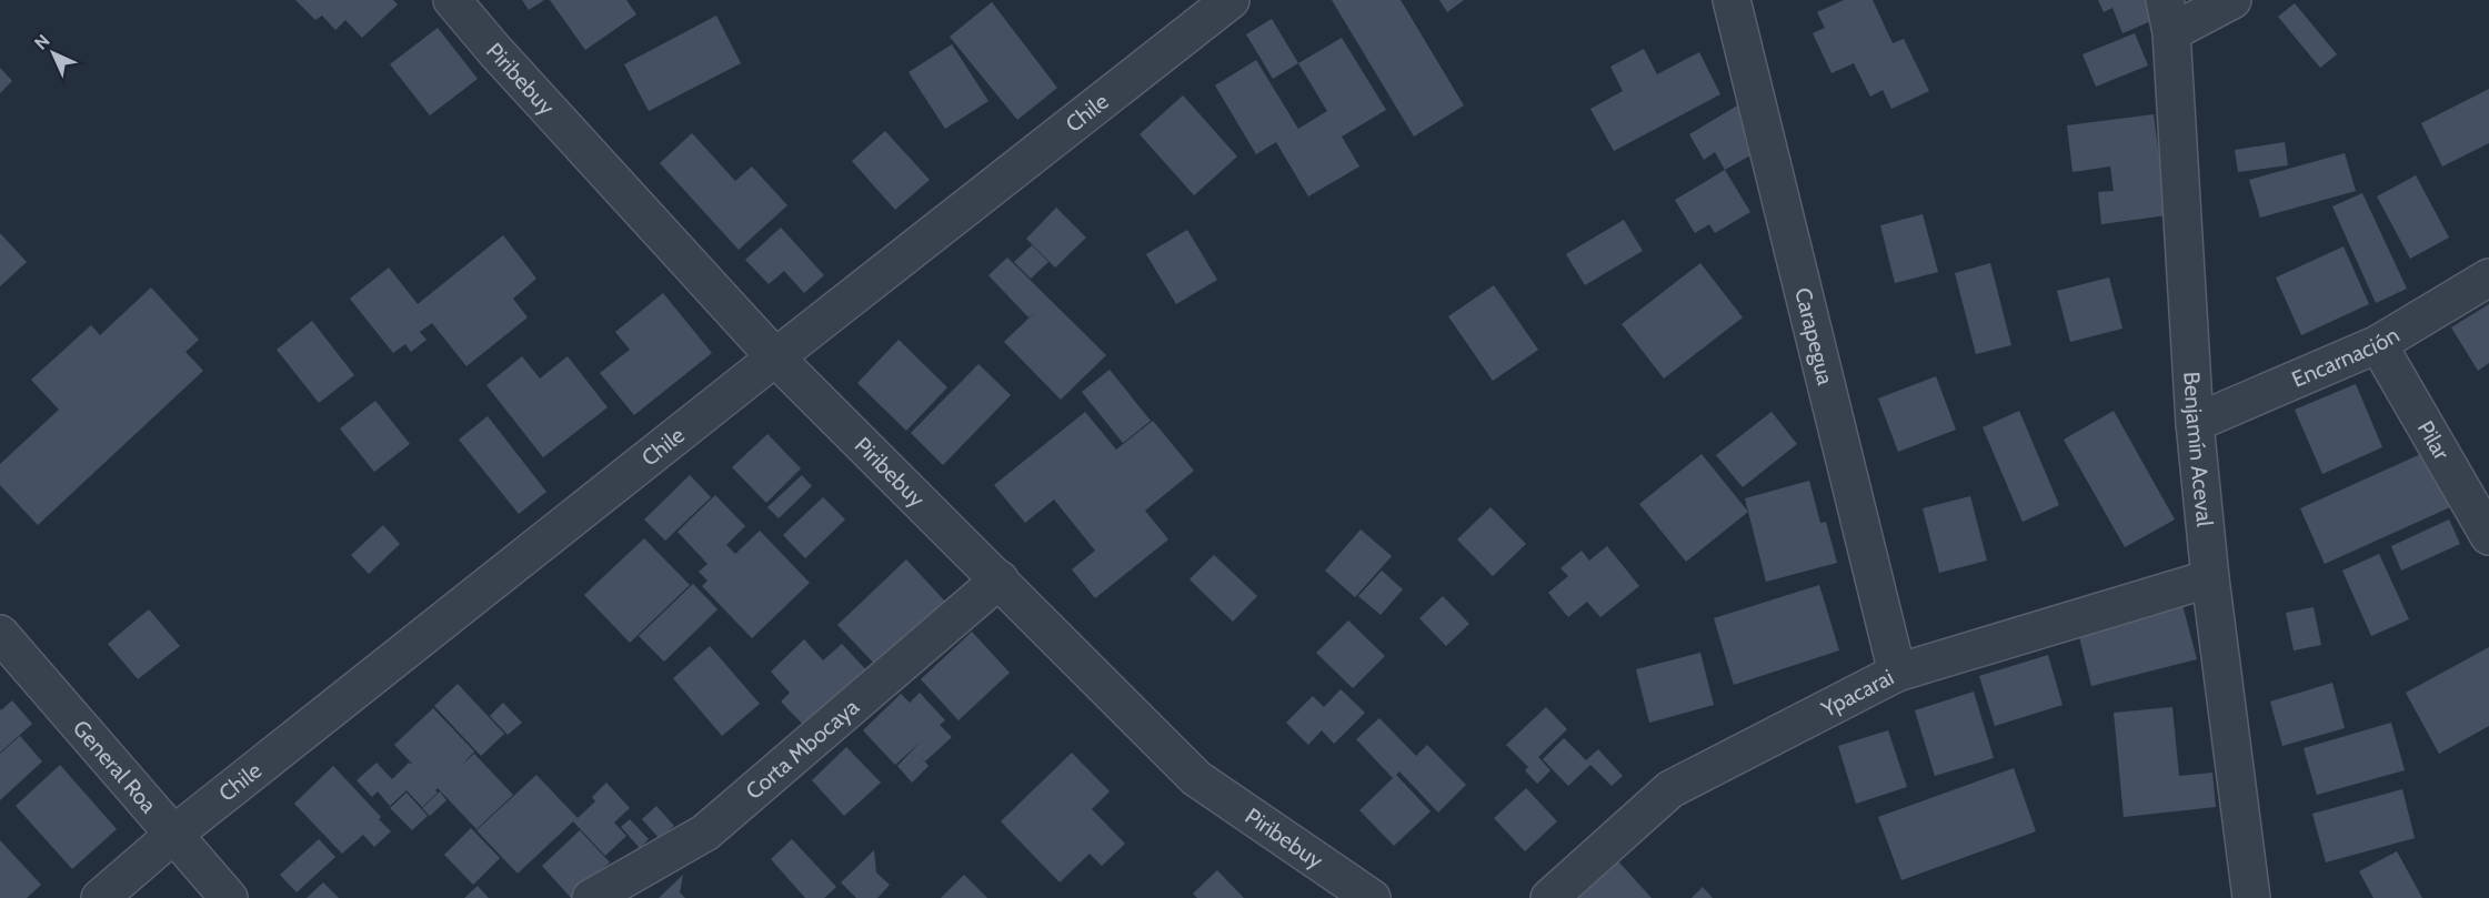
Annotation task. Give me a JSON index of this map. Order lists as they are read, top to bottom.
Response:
{
  "streets": {
    "street": [
      "Piribebuy",
      "Chile",
      "Carapegua",
      "Encarnación",
      "Pilar",
      "Benjamín Aceval",
      "Ypacarai",
      "Corta Mbocaya",
      "General Roa"
    ]
  },
  "crossings": [
    ["Piribebuy", "Chile"],
    ["Piribebuy", "Corta Mbocaya"],
    ["Chile", "General Roa"],
    ["Carapegua", "Ypacarai"],
    ["Encarnación", "Pilar"],
    ["Encarnación", "Benjamín Aceval"],
    ["Benjamín Aceval", "Ypacarai"]
  ],
  "north": "top left"
}
